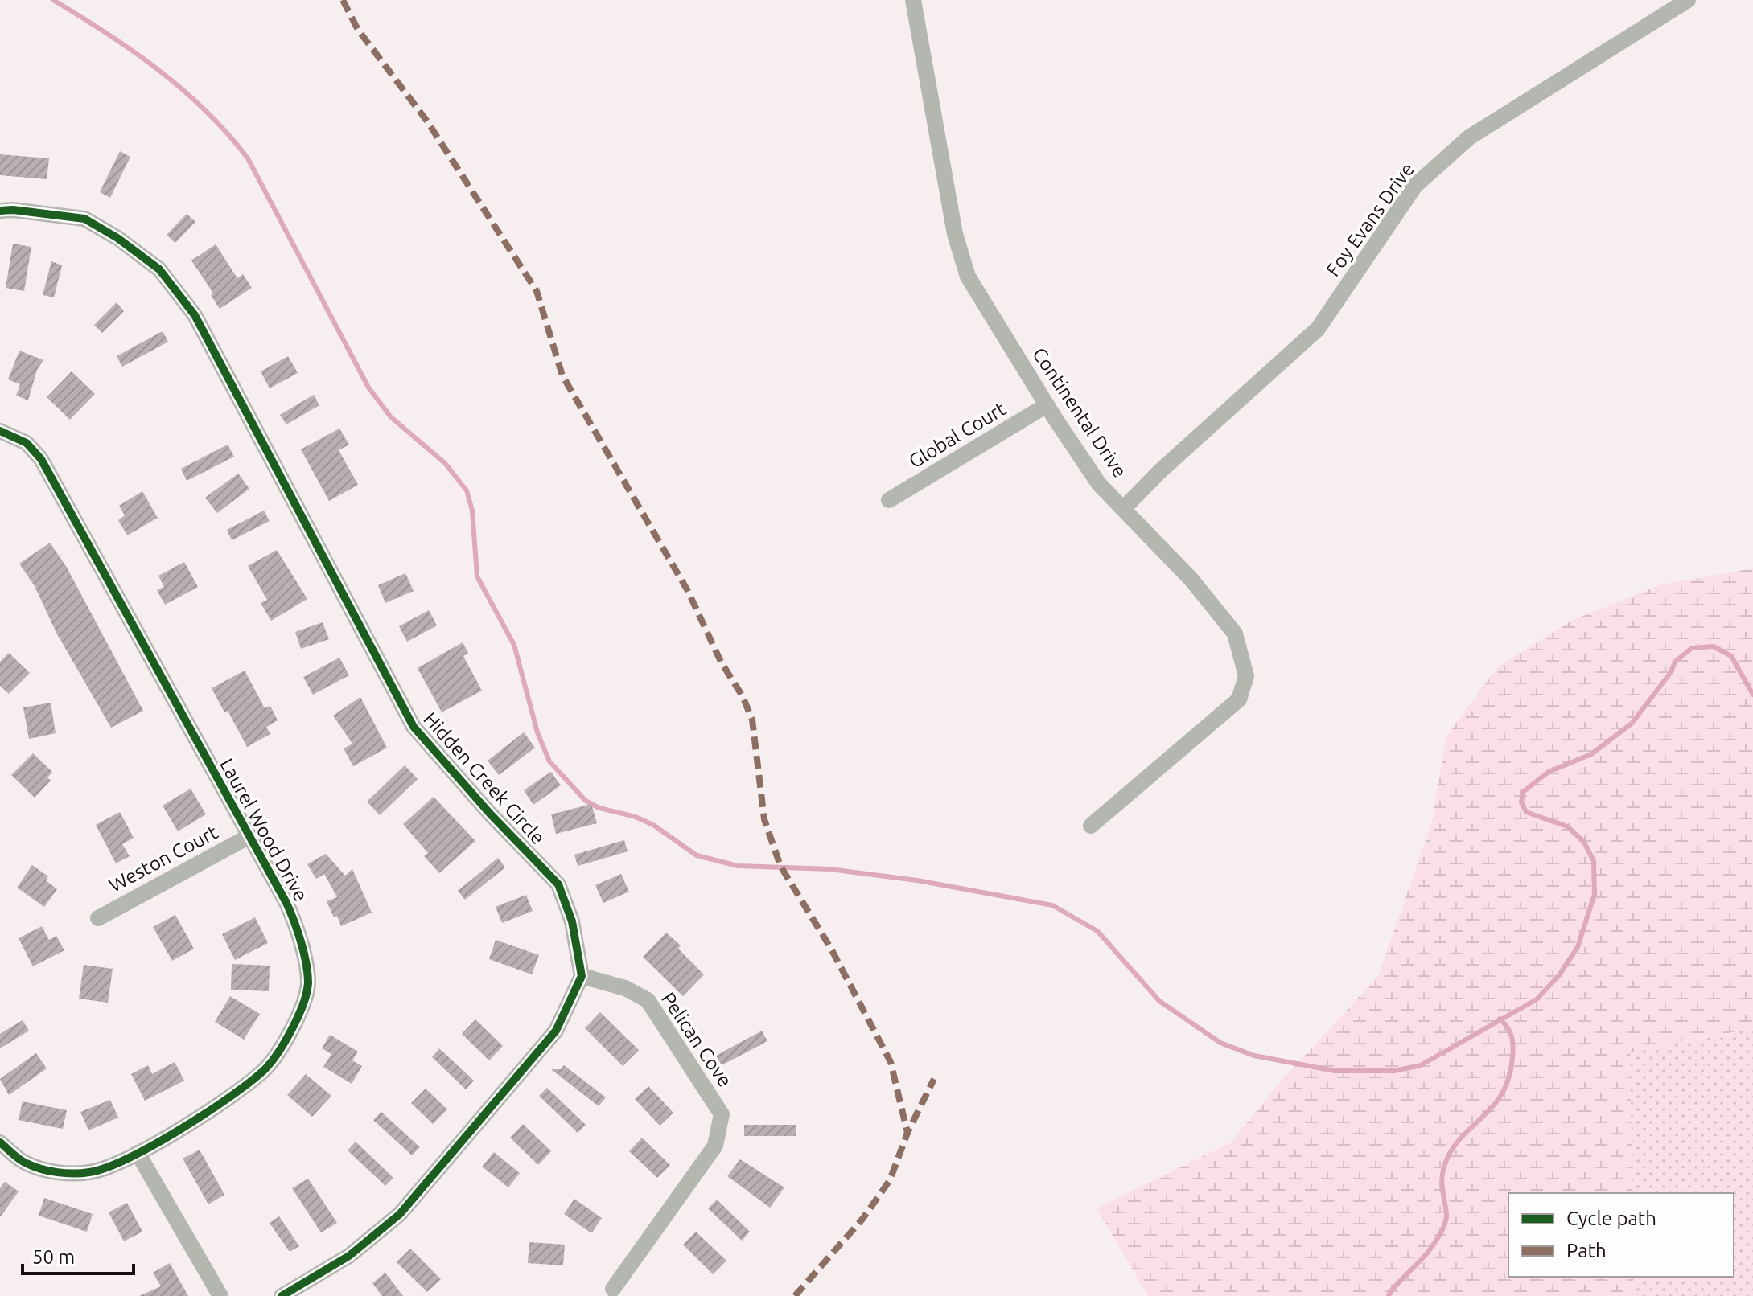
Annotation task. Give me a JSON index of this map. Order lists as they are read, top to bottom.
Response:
{
  "streets": {
    "street": [
      "Foy Evans Drive",
      "Continental Drive",
      "Global Court",
      "Hidden Creek Circle",
      "Laurel Wood Drive",
      "Weston Court",
      "Pelican Cove"
    ]
  },
  "crossings": [
    ["Foy Evans Drive", "Continental Drive"],
    ["Continental Drive", "Global Court"],
    ["Hidden Creek Circle", "Pelican Cove"],
    ["Laurel Wood Drive", "Weston Court"]
  ],
  "legend": ["Cycle path", "Path"],
  "scale_bar": "50 m"
}
